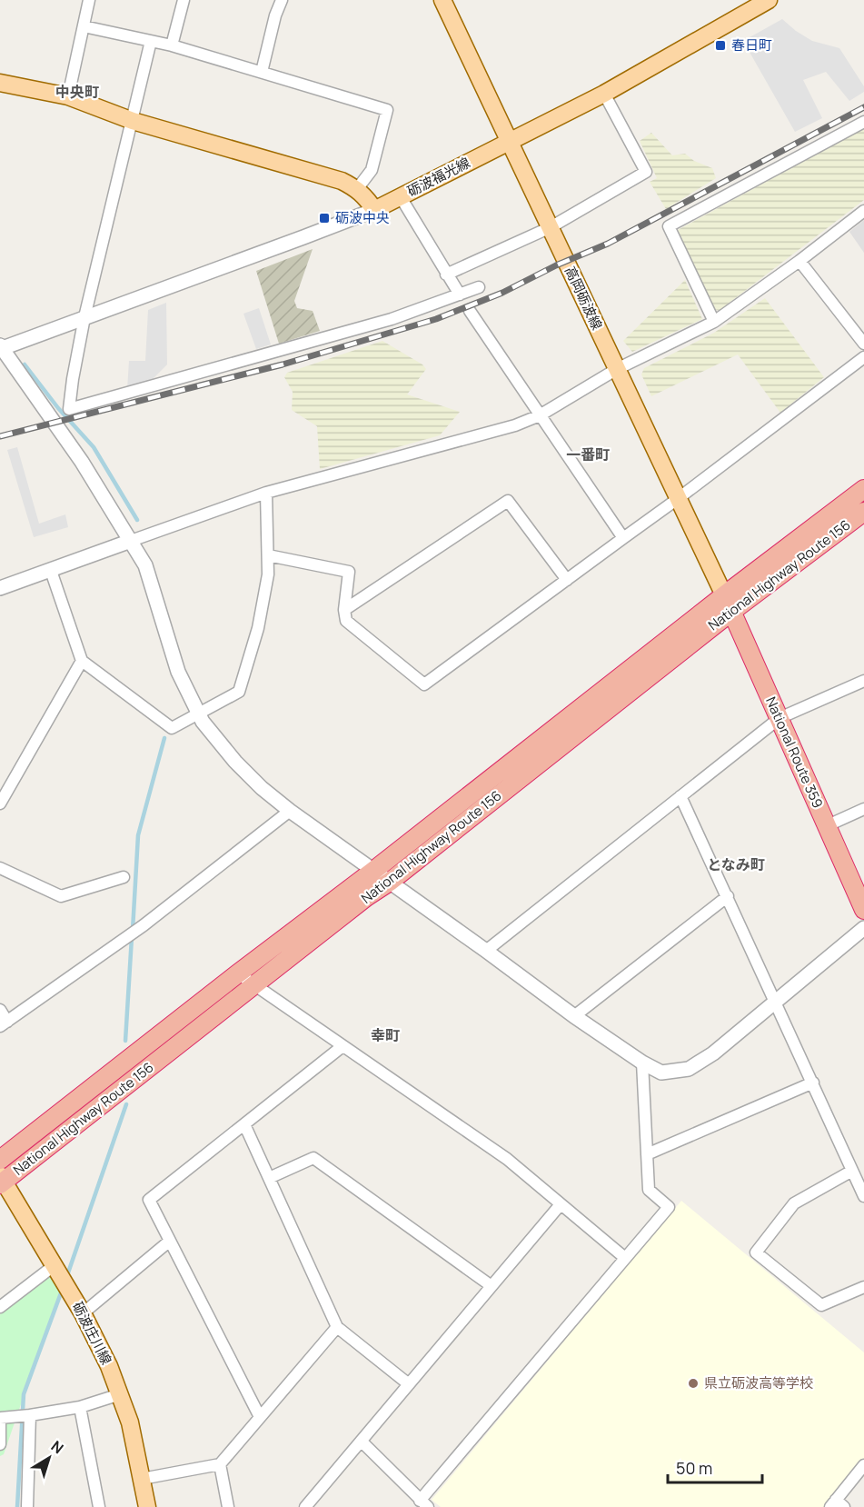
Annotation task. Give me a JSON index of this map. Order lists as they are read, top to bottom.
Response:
{
  "streets": {
    "highway": ["National Highway Route 156", "National Route 359"],
    "main road": ["砺波福光線", "高岡砺波線", "砺波庄川線"]
  },
  "crossings": [
    ["砺波福光線", "高岡砺波線"],
    ["高岡砺波線", "National Highway Route 156"],
    ["高岡砺波線", "National Route 359"],
    ["National Highway Route 156", "National Route 359"],
    ["National Highway Route 156", "砺波庄川線"]
  ],
  "districts": [
    "中央町",
    "一番町",
    "となみ町",
    "幸町"
  ],
  "places": {
    "transit": ["春日町", "砺波中央"],
    "other": ["県立砺波高等学校"]
  },
  "scale_bar": "50 m",
  "north": "top right"
}
